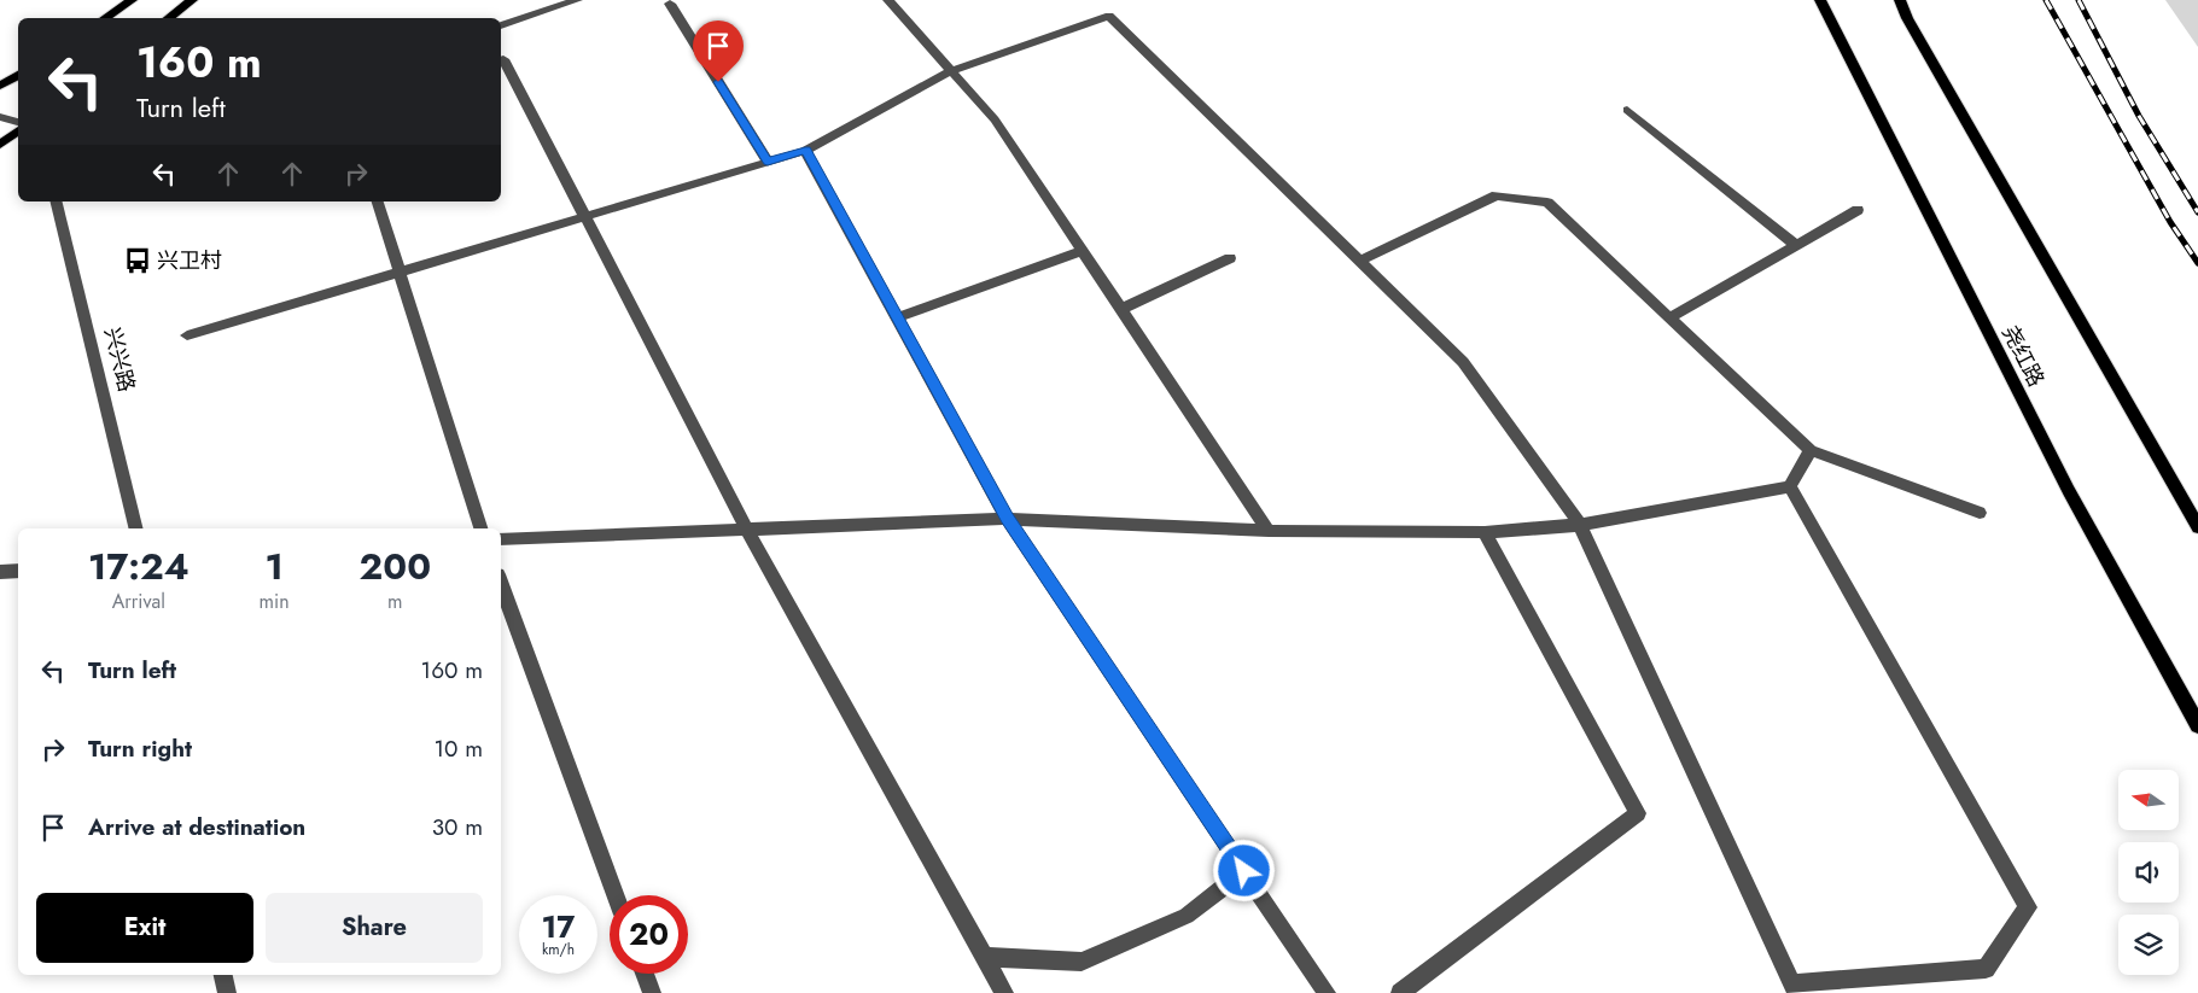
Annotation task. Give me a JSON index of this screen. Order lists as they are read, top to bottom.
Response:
{
  "streets": {
    "main road": ["尧红路"],
    "street": ["兴兴路"]
  },
  "places": {
    "bus stop": ["兴卫村"]
  },
  "north": "left",
  "page": {
    "turn": ["160 m", "Turn left"],
    "eta": [
      "17:24",
      "Arrival",
      "1",
      "min",
      "200",
      "m"
    ],
    "list": [
      {
        "name": "Turn left",
        "value": "160 m"
      },
      {
        "name": "Turn right",
        "value": "10 m"
      },
      {
        "name": "Arrive at destination",
        "value": "30 m"
      }
    ],
    "buttons": ["Exit", "Share"],
    "speed": "17 km/h",
    "limit": "20"
  }
}
